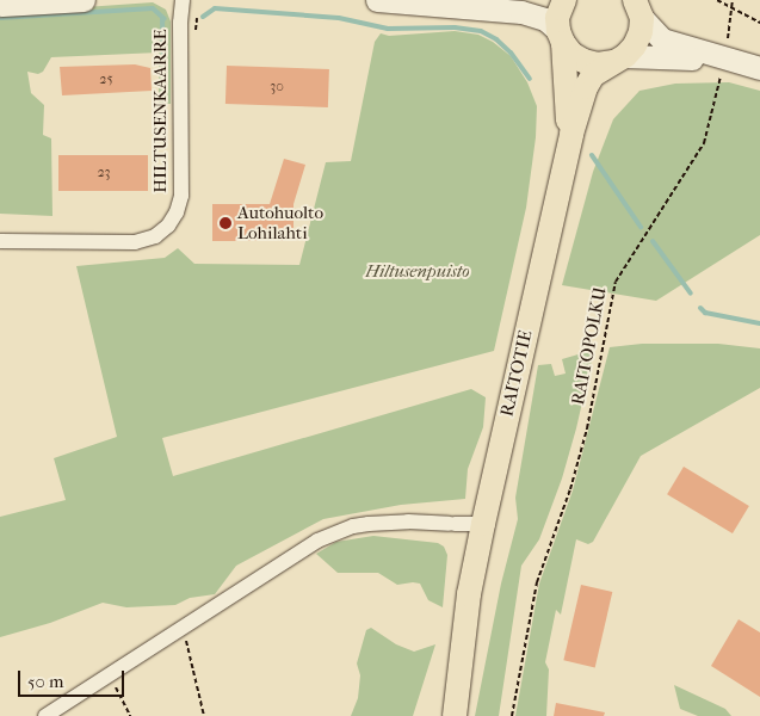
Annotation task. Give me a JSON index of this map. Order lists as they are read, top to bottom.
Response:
{
  "streets": {
    "main road": ["RAITOTIE"],
    "street": ["HILTUSENKAARRE"],
    "path": ["RAITOPOLKU"]
  },
  "parks": ["Hiltusenpuisto"],
  "places": ["Autohuolto Lohilahti"],
  "house_numbers": ["25", "30", "23"],
  "scale_bar": "50 m"
}
